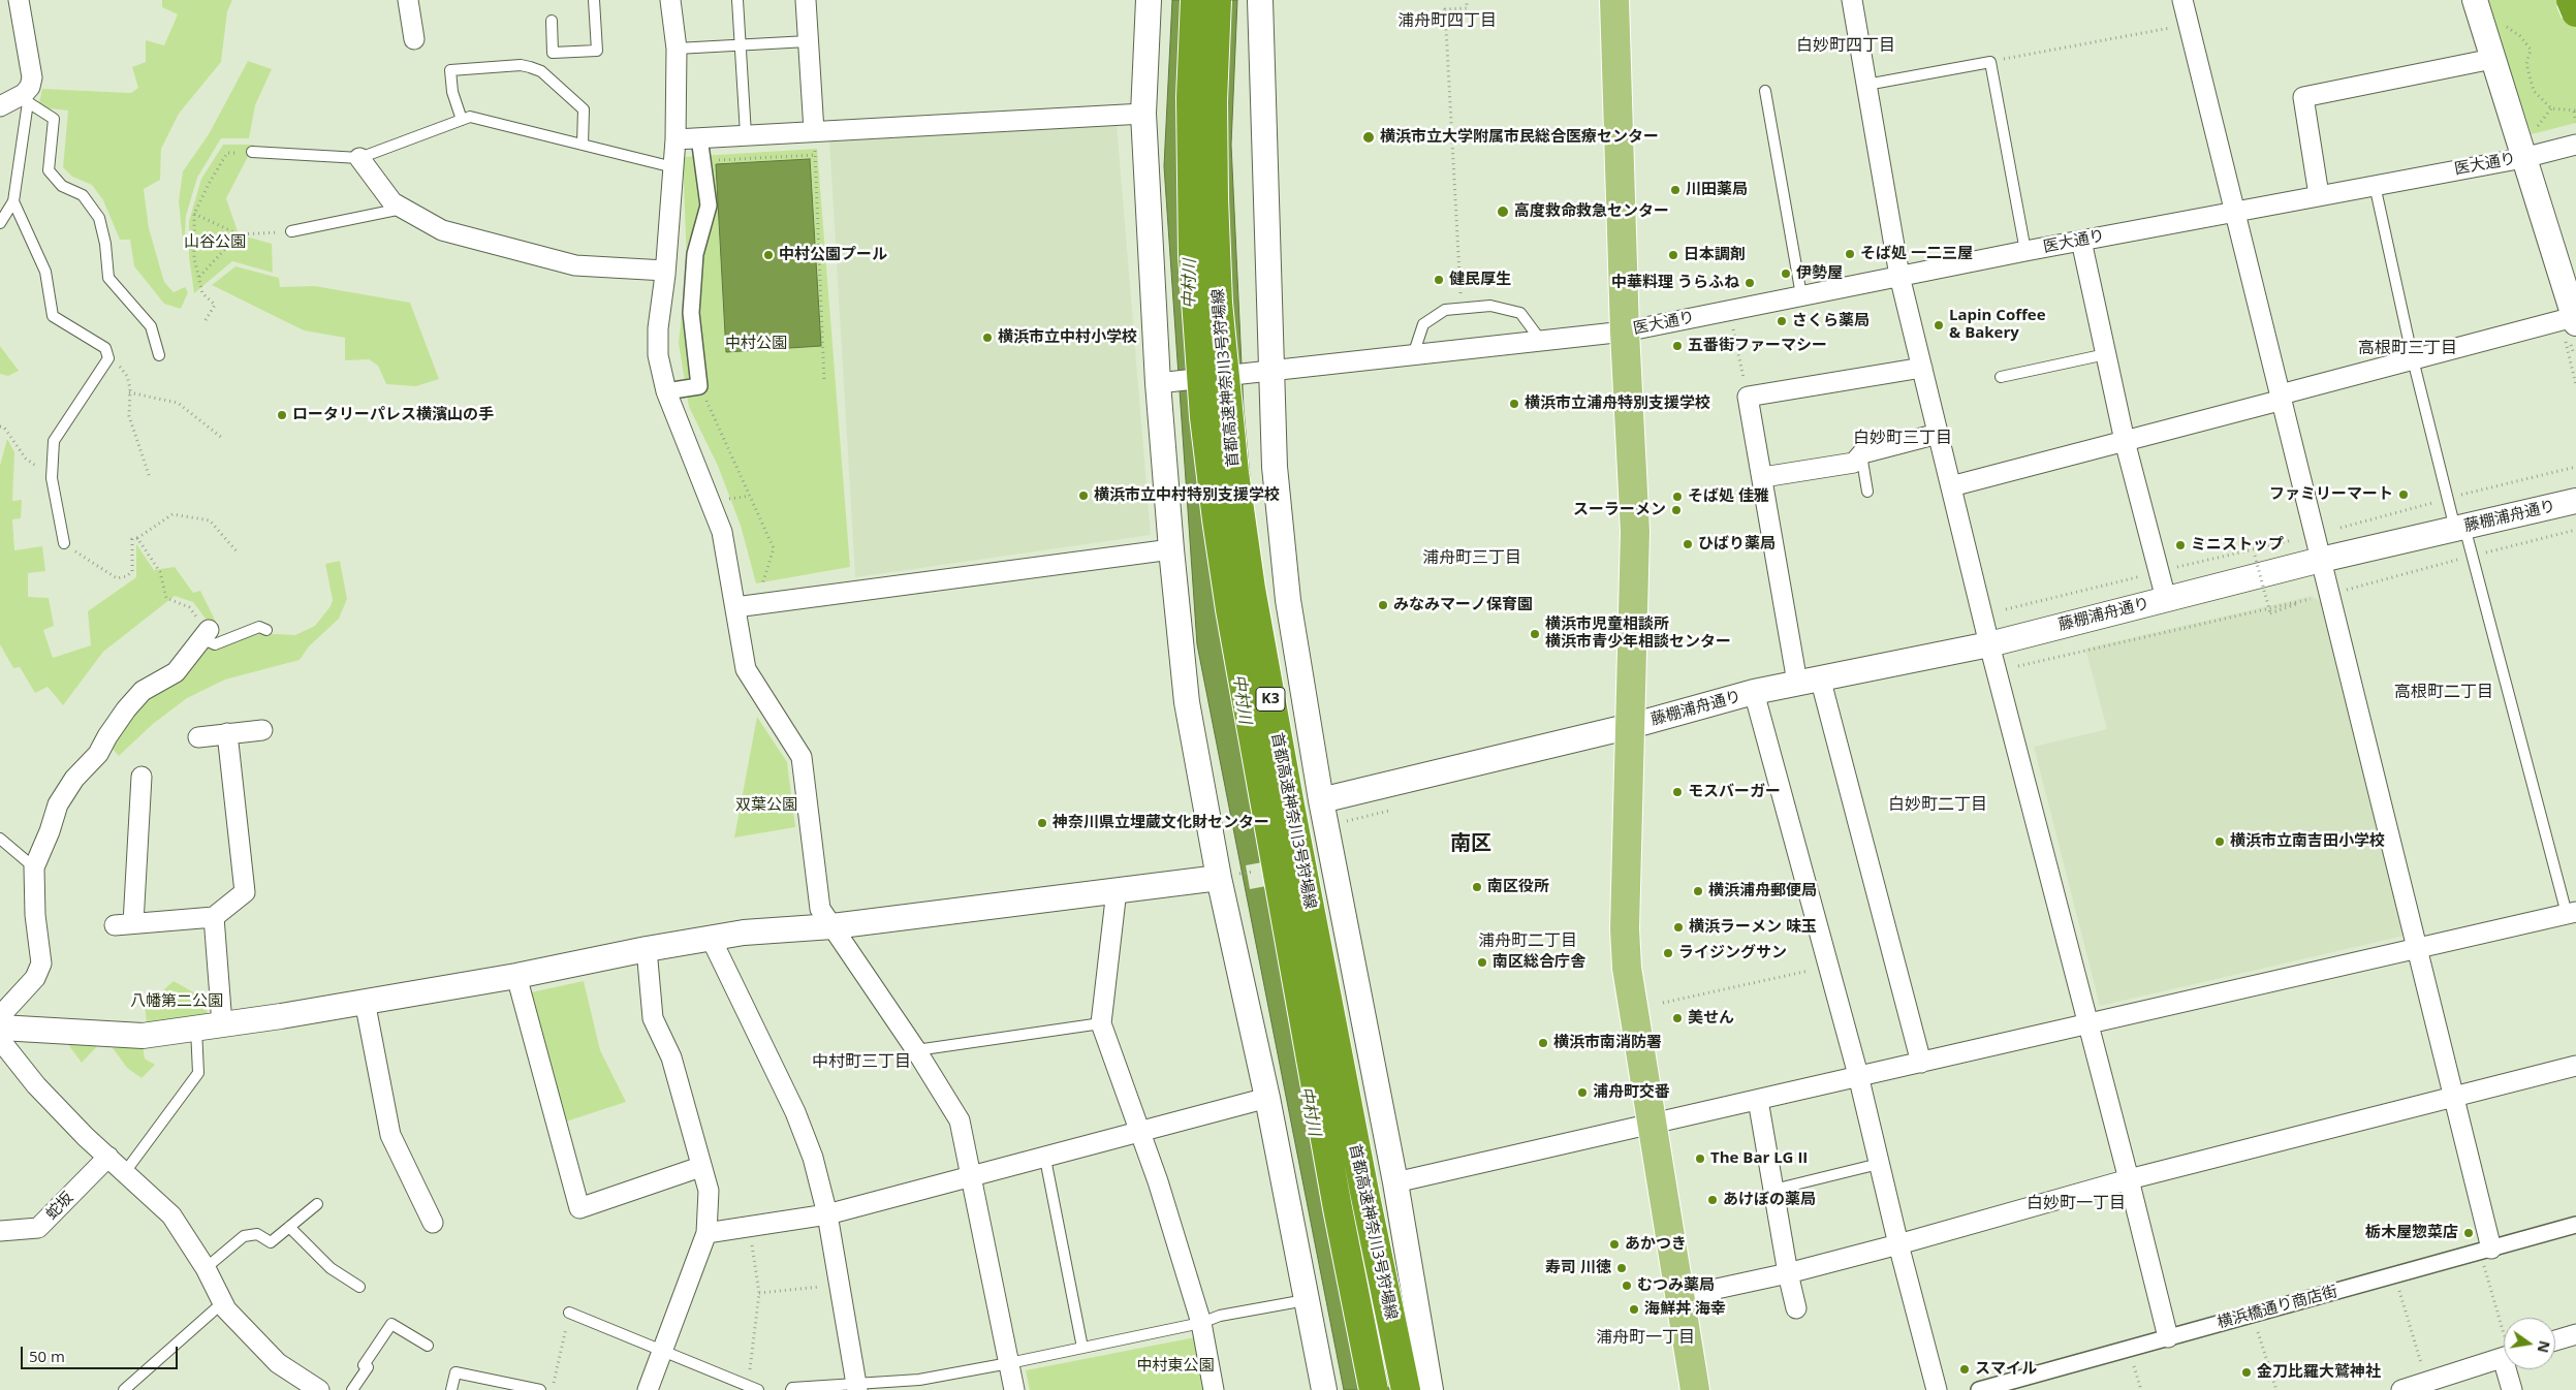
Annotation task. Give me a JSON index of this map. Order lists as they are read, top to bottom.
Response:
{
  "streets": {
    "highway": ["首都高速神奈川3号狩場線", "K3"],
    "street": [
      "医大通り",
      "藤棚浦舟通り",
      "蛇坂",
      "横浜橋通り商店街"
    ]
  },
  "districts": [
    "浦舟町四丁目",
    "白妙町四丁目",
    "高根町三丁目",
    "白妙町三丁目",
    "浦舟町三丁目",
    "高根町二丁目",
    "白妙町二丁目",
    "南区",
    "浦舟町二丁目",
    "中村町三丁目",
    "白妙町一丁目",
    "浦舟町一丁目"
  ],
  "water": ["中村川"],
  "parks": [
    "山谷公園",
    "中村公園",
    "双葉公園",
    "八幡第二公園",
    "中村東公園"
  ],
  "places": [
    "横浜市立大学附属市民総合医療センター",
    "川田薬局",
    "高度救命救急センター",
    "そば処 一二三屋",
    "中村公園プール",
    "日本調剤",
    "伊勢屋",
    "健民厚生",
    "中華料理 うらふね",
    "さくら薬局",
    "Lapin Coffee & Bakery",
    "横浜市立中村小学校",
    "五番街ファーマシー",
    "横浜市立浦舟特別支援学校",
    "ロータリーパレス横濱山の手",
    "ファミリーマート",
    "横浜市立中村特別支援学校",
    "そば処 佳雅",
    "スーラーメン",
    "ひばり薬局",
    "ミニストップ",
    "みなみマーノ保育園",
    "横浜市児童相談所 横浜市青少年相談センター",
    "モスバーガー",
    "神奈川県立埋蔵文化財センター",
    "横浜市立南吉田小学校",
    "南区役所",
    "横浜浦舟郵便局",
    "横浜ラーメン 味玉",
    "ライジングサン",
    "南区総合庁舎",
    "美せん",
    "横浜市南消防署",
    "浦舟町交番",
    "The Bar LG II",
    "あけぼの薬局",
    "栃木屋惣菜店",
    "あかつき",
    "寿司 川徳",
    "むつみ薬局",
    "海鮮丼 海幸",
    "スマイル",
    "金刀比羅大鷲神社"
  ],
  "scale_bar": "50 m",
  "north": "right"
}
